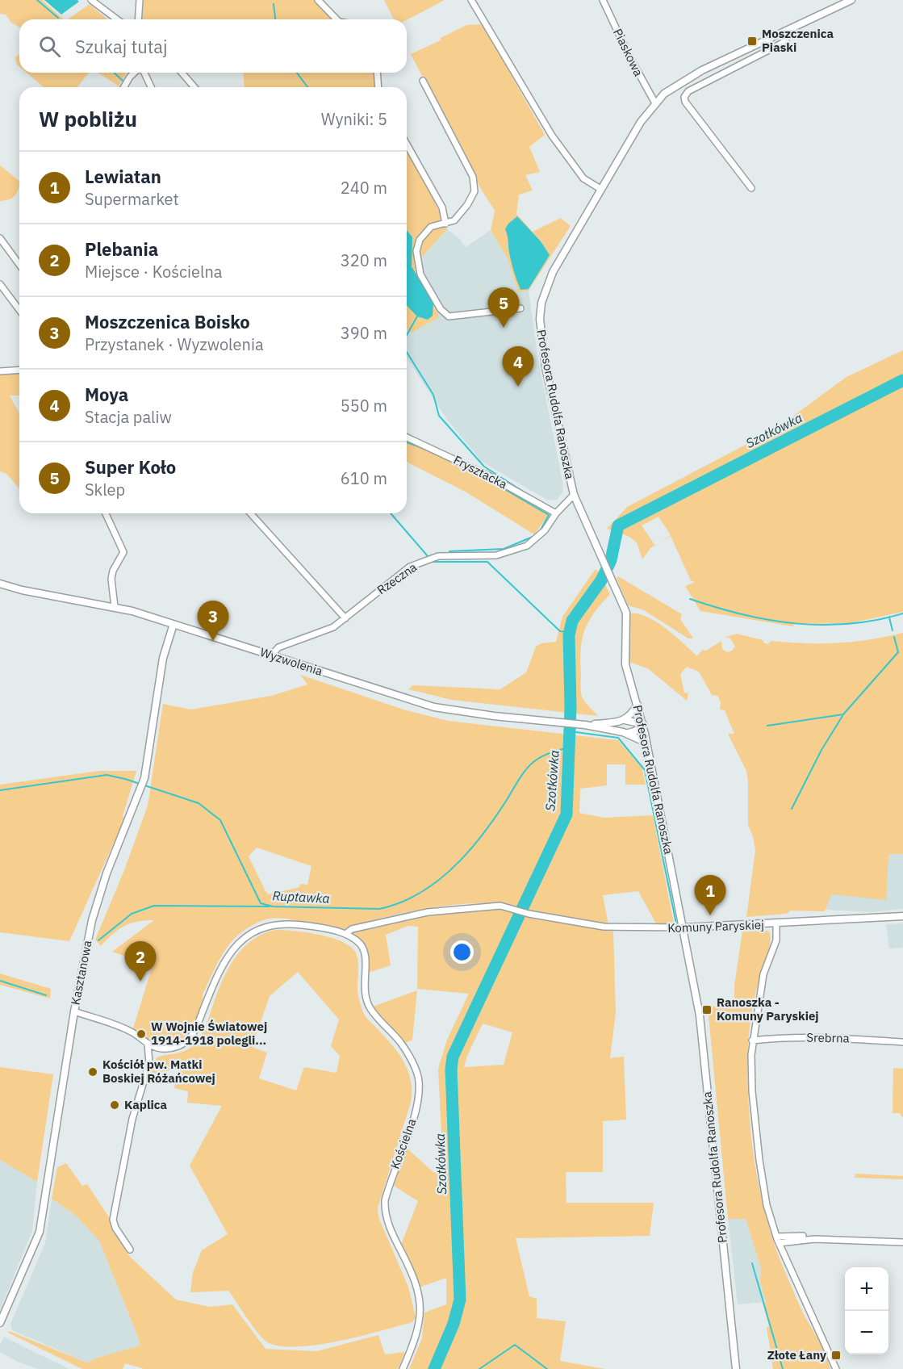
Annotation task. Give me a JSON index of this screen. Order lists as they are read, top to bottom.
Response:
{
  "streets": {
    "street": [
      "Piaskowa",
      "Profesora Rudolfa Ranoszka",
      "Frysztacka",
      "Rzeczna",
      "Wyzwolenia",
      "Komuny Paryskiej",
      "Kasztanowa",
      "Srebrna",
      "Kościelna"
    ]
  },
  "crossings": [
    ["Piaskowa", "Profesora Rudolfa Ranoszka"],
    ["Profesora Rudolfa Ranoszka", "Rzeczna"],
    ["Profesora Rudolfa Ranoszka", "Komuny Paryskiej"],
    ["Frysztacka", "Rzeczna"],
    ["Rzeczna", "Wyzwolenia"],
    ["Wyzwolenia", "Kasztanowa"],
    ["Komuny Paryskiej", "Kościelna"]
  ],
  "water": ["Szotkówka", "Ruptawka"],
  "places": {
    "transit": ["Moszczenica Piaski", "Ranoszka - Komuny Paryskiej", "Złote Łany"],
    "other": ["W Wojnie Światowej 1914-1918 polegli...", "Kościół pw. Matki Boskiej Różańcowej", "Kaplica"]
  },
  "page": {
    "search": "Szukaj tutaj",
    "heading": ["W pobliżu", "Wyniki: 5"],
    "list": [
      {
        "mark": "1",
        "name": "Lewiatan",
        "note": "Supermarket",
        "value": "240 m"
      },
      {
        "mark": "2",
        "name": "Plebania",
        "note": "Miejsce · Kościelna",
        "value": "320 m"
      },
      {
        "mark": "3",
        "name": "Moszczenica Boisko",
        "note": "Przystanek · Wyzwolenia",
        "value": "390 m"
      },
      {
        "mark": "4",
        "name": "Moya",
        "note": "Stacja paliw",
        "value": "550 m"
      },
      {
        "mark": "5",
        "name": "Super Koło",
        "note": "Sklep",
        "value": "610 m"
      }
    ],
    "pins": [
      "5",
      "4",
      "3",
      "1",
      "2"
    ],
    "map_buttons": ["+", "−"]
  }
}
